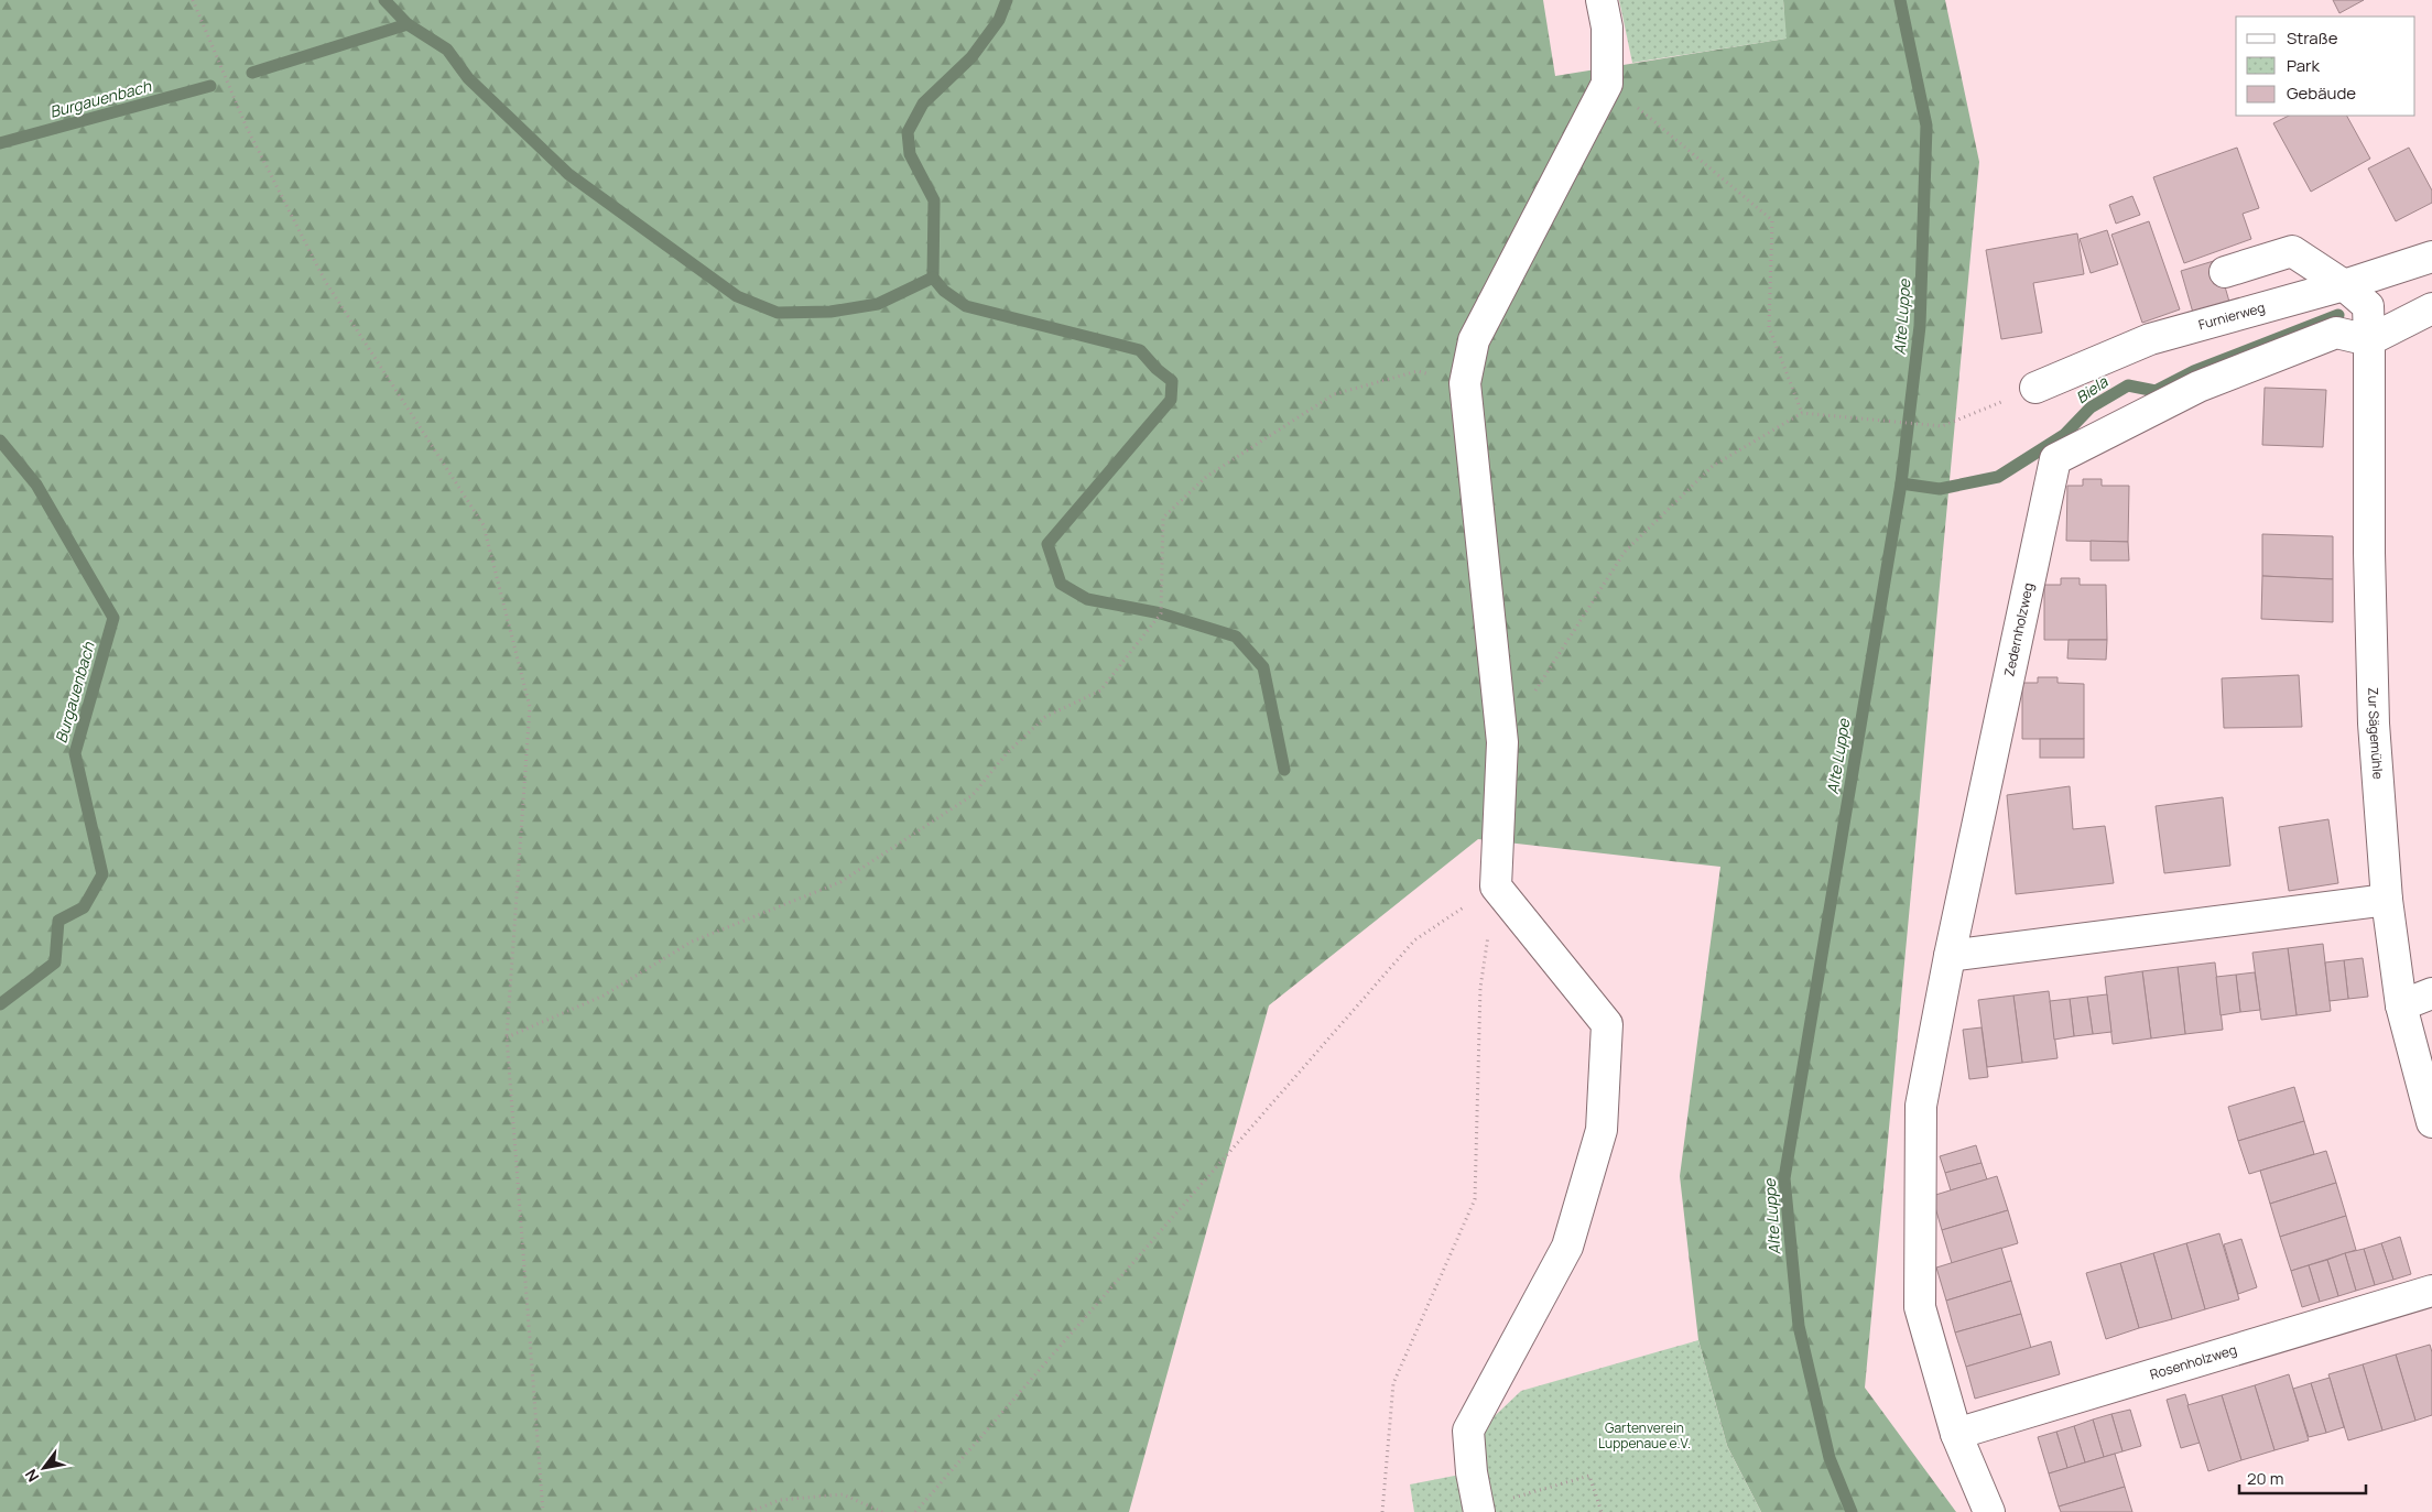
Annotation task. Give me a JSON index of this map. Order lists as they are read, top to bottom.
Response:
{
  "streets": {
    "street": [
      "Furnierweg",
      "Zedernholzweg",
      "Zur Sägemühle",
      "Rosenholzweg"
    ]
  },
  "crossings": [
    ["Furnierweg", "Zur Sägemühle"],
    ["Zedernholzweg", "Zur Sägemühle"],
    ["Zedernholzweg", "Rosenholzweg"]
  ],
  "water": ["Burgauenbach", "Alte Luppe", "Biela"],
  "parks": ["Gartenverein Luppenaue e.V."],
  "legend": ["Straße", "Park", "Gebäude"],
  "scale_bar": "20 m",
  "north": "bottom left"
}
